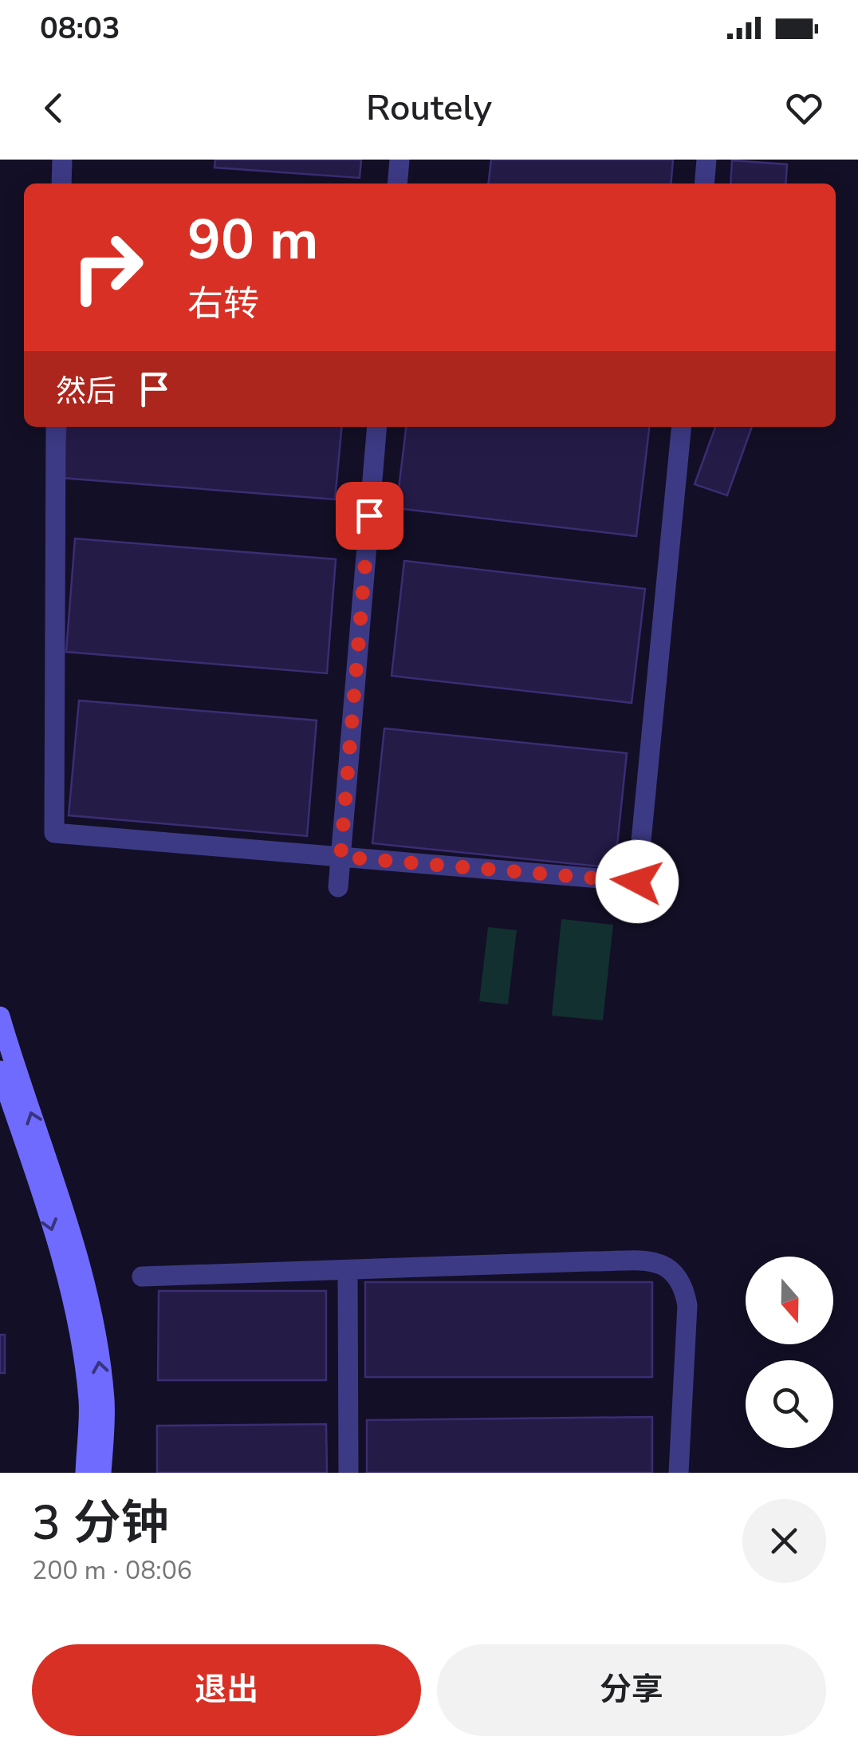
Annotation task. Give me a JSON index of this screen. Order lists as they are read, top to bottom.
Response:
{
  "north": "bottom",
  "page": {
    "status": "08:03",
    "header": "Routely",
    "turn": ["90 m", "右转"],
    "then": "然后",
    "heading": ["3 分钟", "200 m · 08:06"],
    "buttons": ["退出", "分享"]
  }
}
